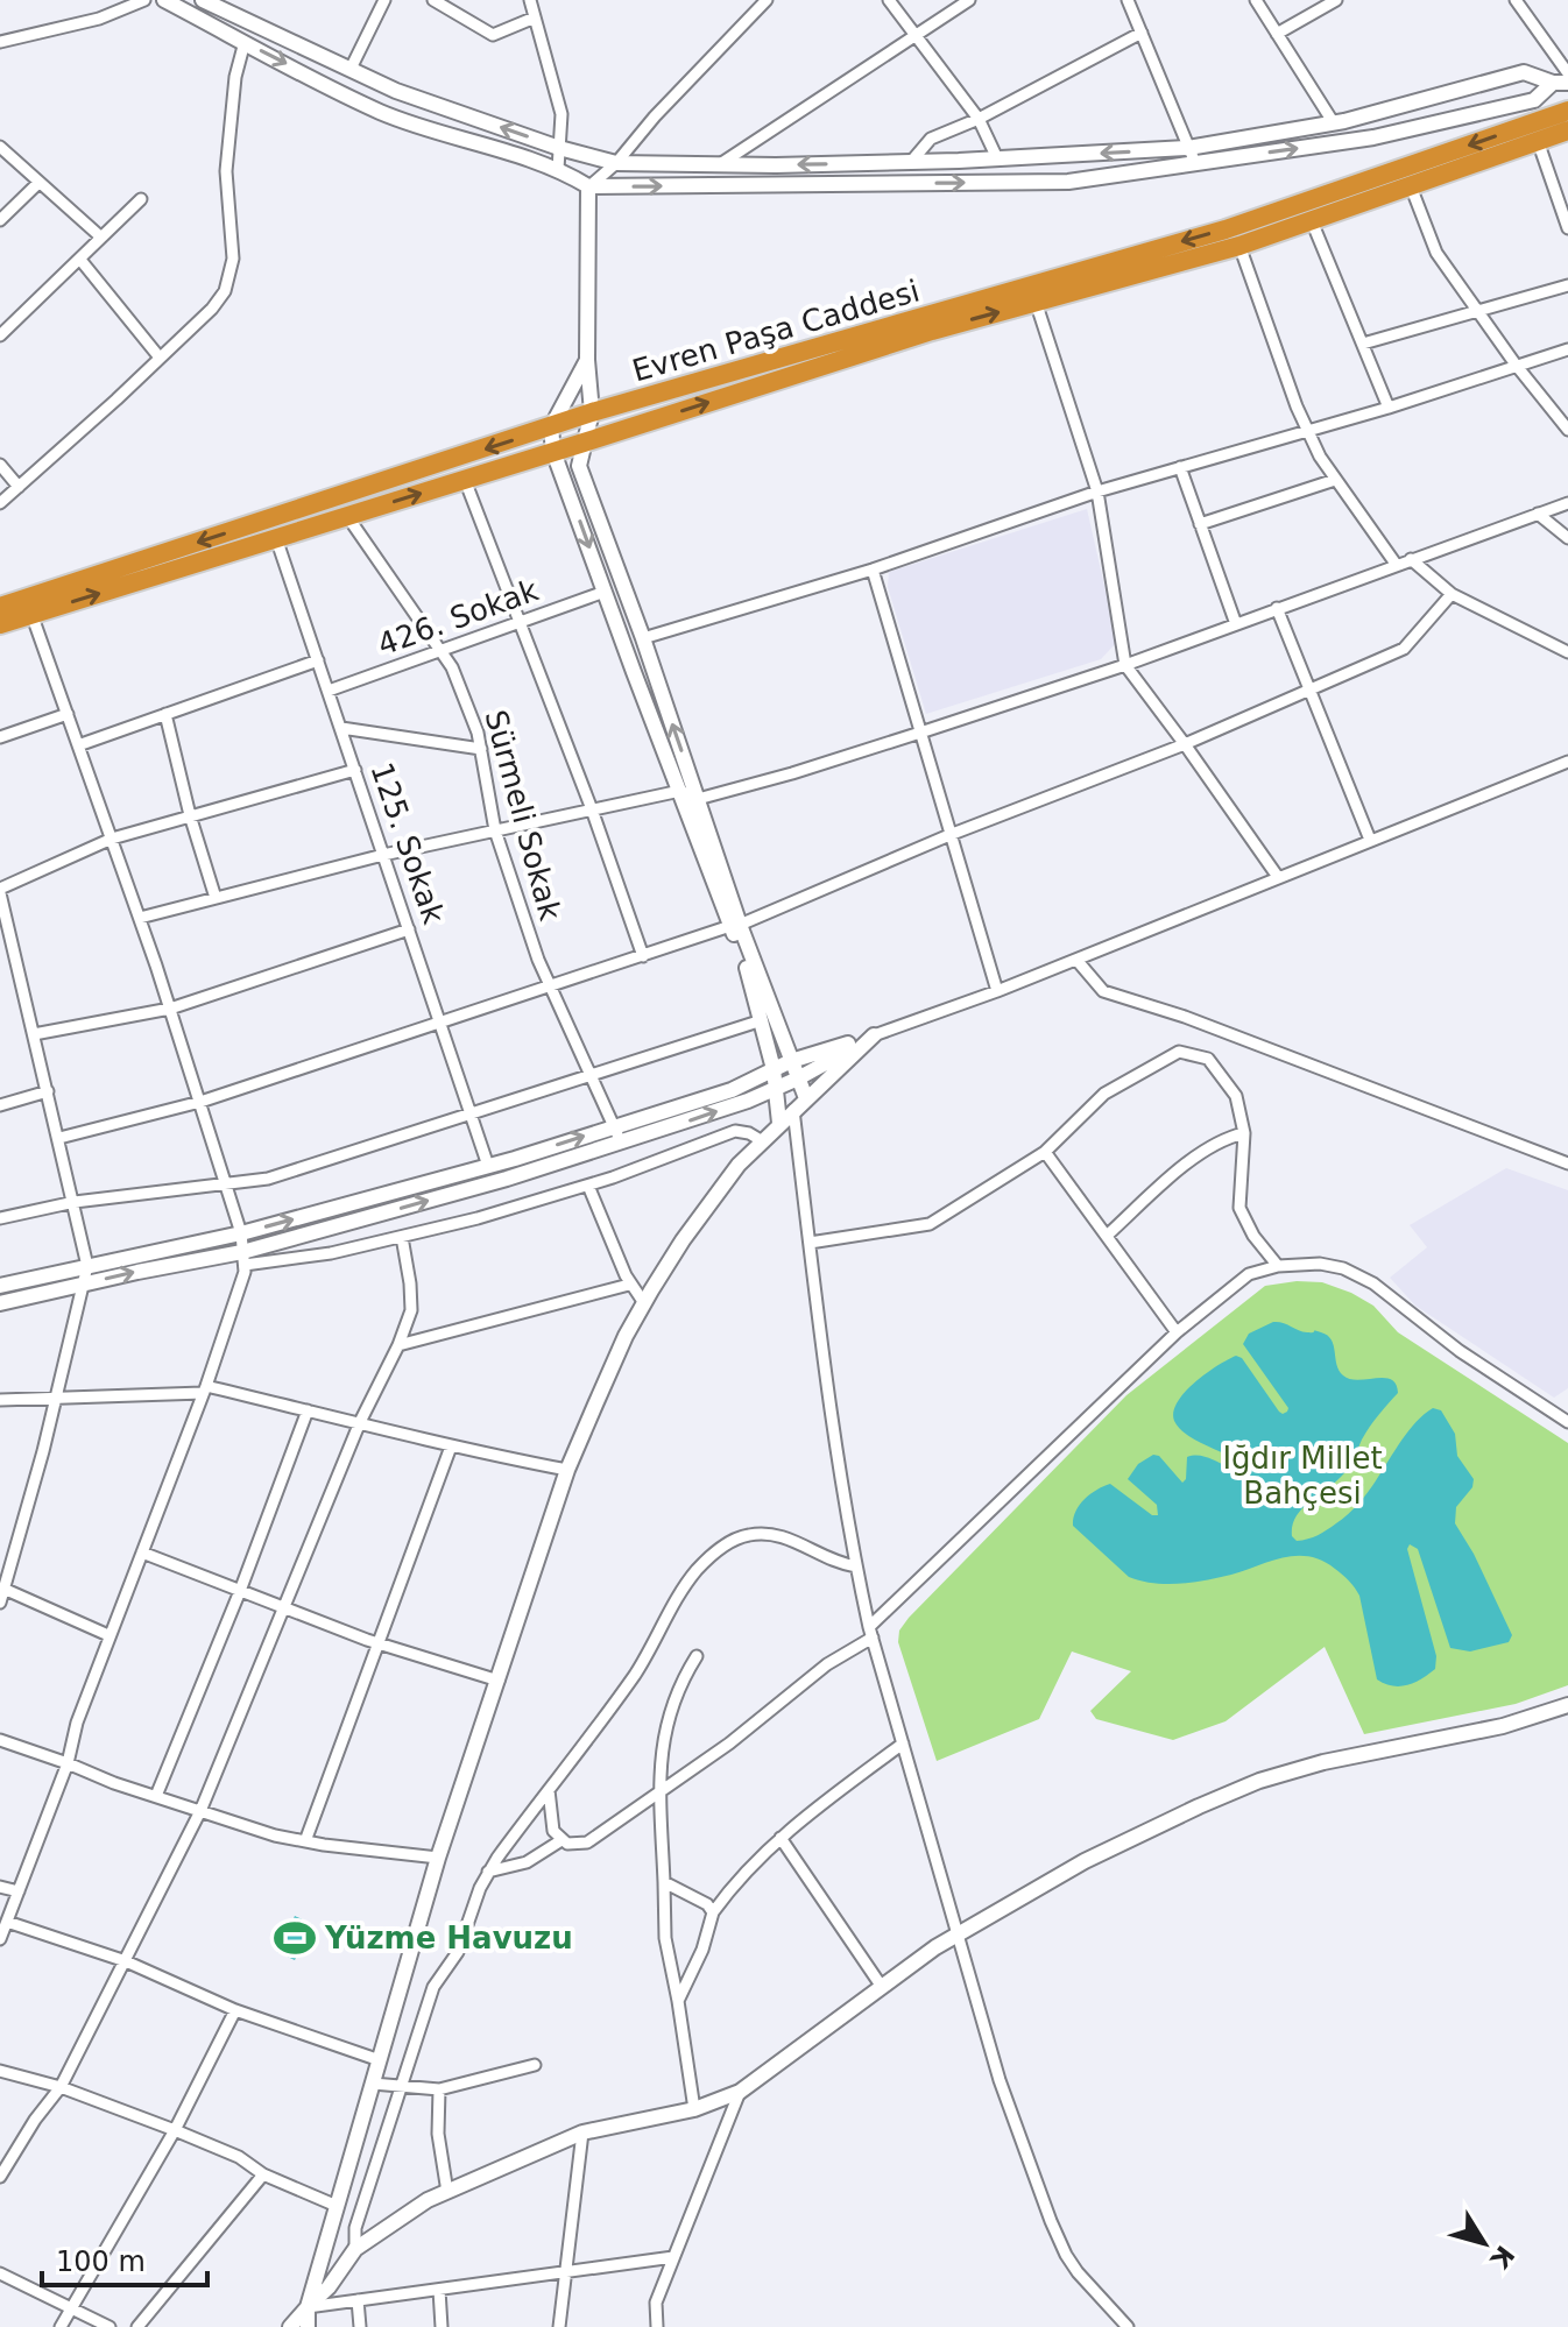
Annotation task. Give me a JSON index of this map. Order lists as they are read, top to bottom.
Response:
{
  "streets": {
    "highway": ["Evren Paşa Caddesi"],
    "street": ["426. Sokak", "Sürmeli Sokak", "125. Sokak"]
  },
  "crossings": [
    ["Evren Paşa Caddesi", "Sürmeli Sokak"],
    ["Evren Paşa Caddesi", "125. Sokak"],
    ["426. Sokak", "Sürmeli Sokak"],
    ["426. Sokak", "125. Sokak"]
  ],
  "parks": ["Iğdır Millet Bahçesi"],
  "places": {
    "sports": ["Yüzme Havuzu"]
  },
  "scale_bar": "100 m",
  "north": "bottom right"
}
